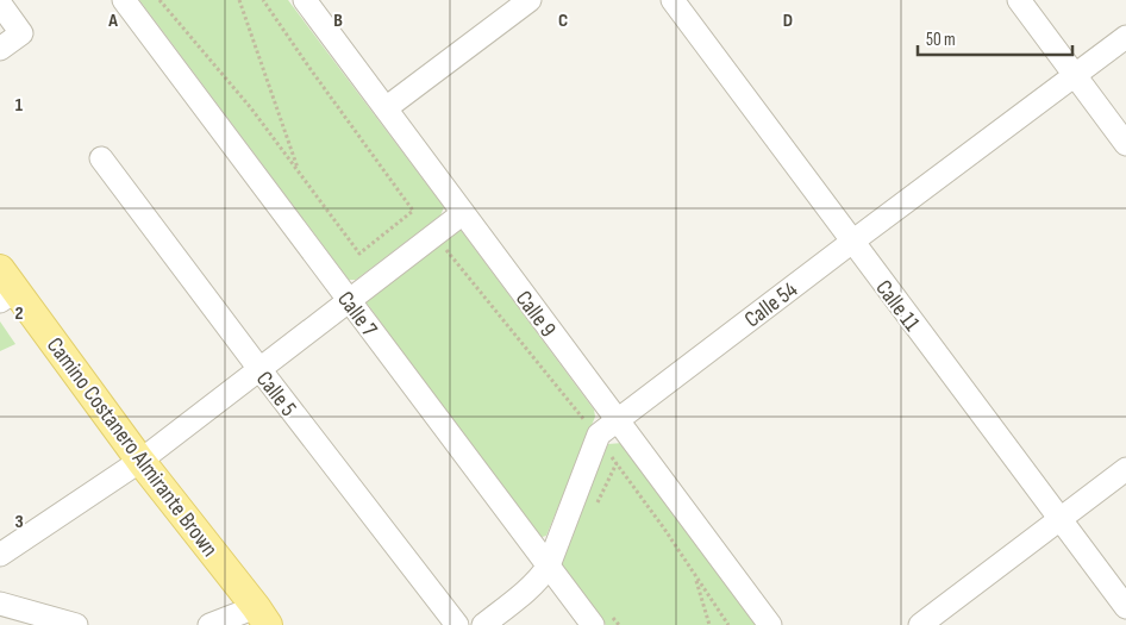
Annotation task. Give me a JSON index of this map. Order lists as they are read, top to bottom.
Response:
{
  "streets": {
    "main road": ["Camino Costanero Almirante Brown"],
    "street": [
      "Calle 54",
      "Calle 11",
      "Calle 7",
      "Calle 9",
      "Calle 5"
    ]
  },
  "crossings": [
    ["Calle 54", "Calle 11"],
    ["Calle 54", "Calle 7"],
    ["Calle 54", "Calle 9"]
  ],
  "scale_bar": "50 m",
  "grid": {
    "columns": [
      "A",
      "B",
      "C",
      "D"
    ],
    "rows": ["1", "2", "3"]
  }
}
